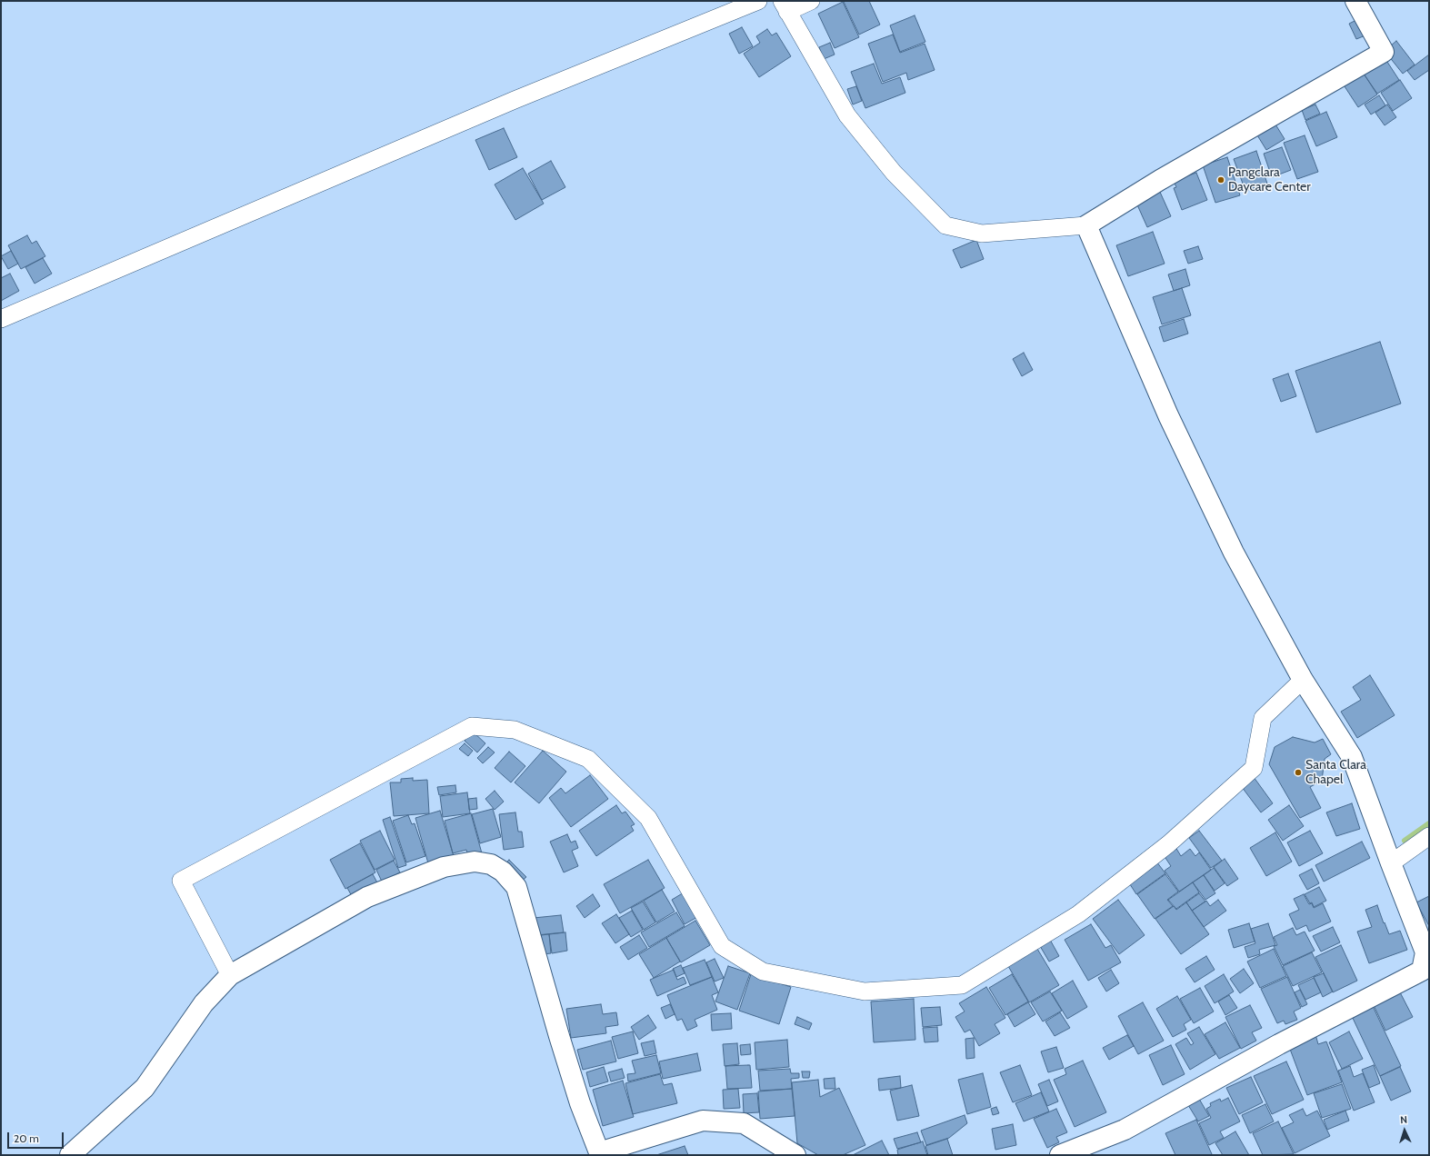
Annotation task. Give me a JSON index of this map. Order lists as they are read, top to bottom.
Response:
{
  "places": ["Pangclara Daycare Center", "Santa Clara Chapel"],
  "scale_bar": "20 m",
  "north": "top"
}
